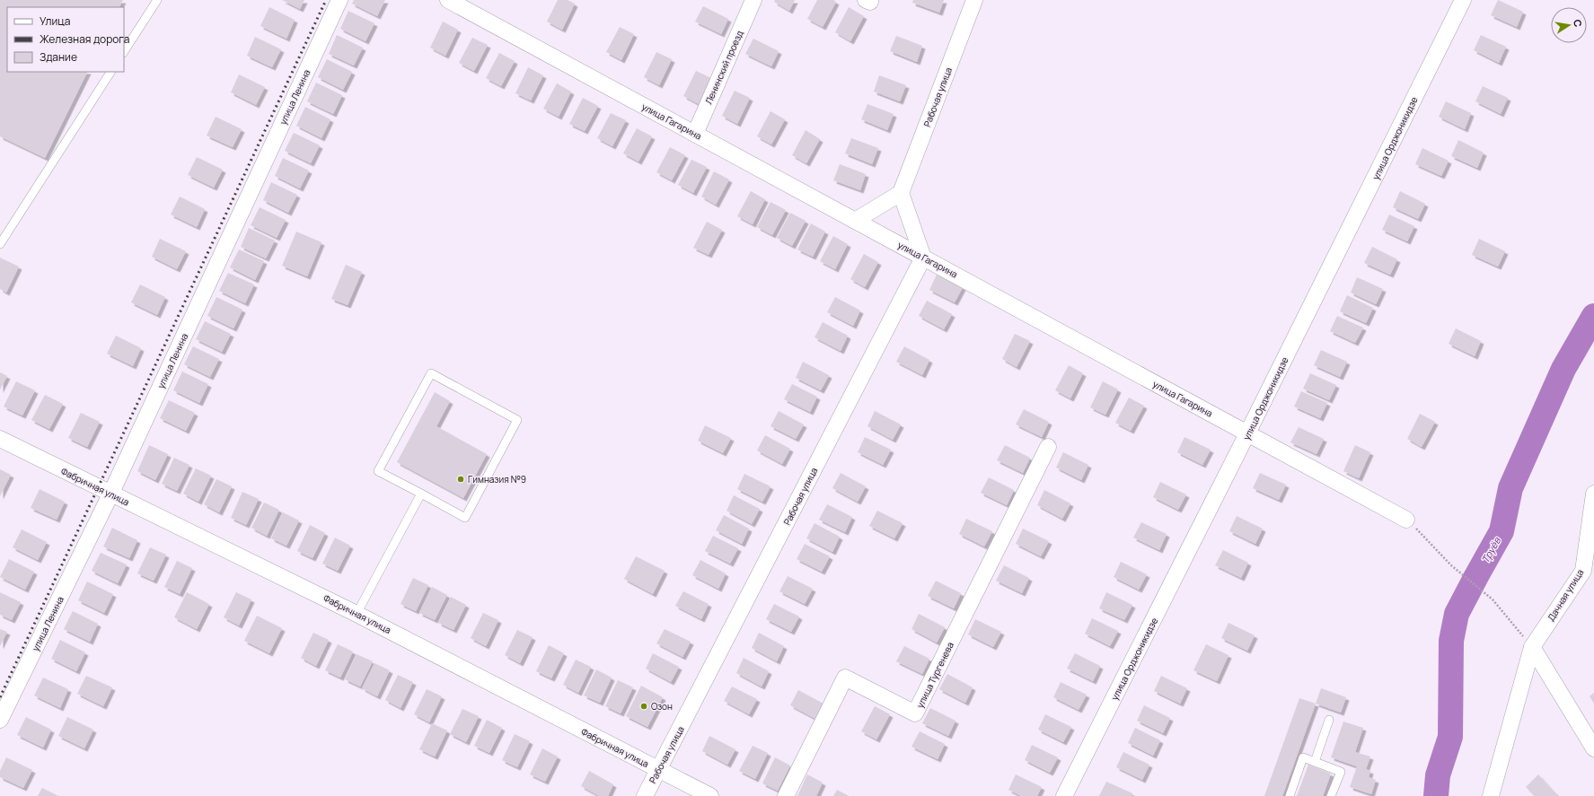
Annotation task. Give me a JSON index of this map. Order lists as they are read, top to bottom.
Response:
{
  "streets": {
    "street": [
      "Ленинский проезд",
      "улица Ленина",
      "Рабочая улица",
      "улица Гагарина",
      "улица Орджоникидзе",
      "Фабричная улица",
      "Дачная улица",
      "улица Тургенева"
    ]
  },
  "crossings": [
    ["Ленинский проезд", "улица Гагарина"],
    ["улица Ленина", "Фабричная улица"],
    ["Рабочая улица", "улица Гагарина"],
    ["Рабочая улица", "Фабричная улица"],
    ["улица Гагарина", "улица Орджоникидзе"]
  ],
  "water": ["Труёв"],
  "places": ["Гимназия №9", "Озон"],
  "legend": ["Улица", "Железная дорога", "Здание"],
  "north": "right"
}
